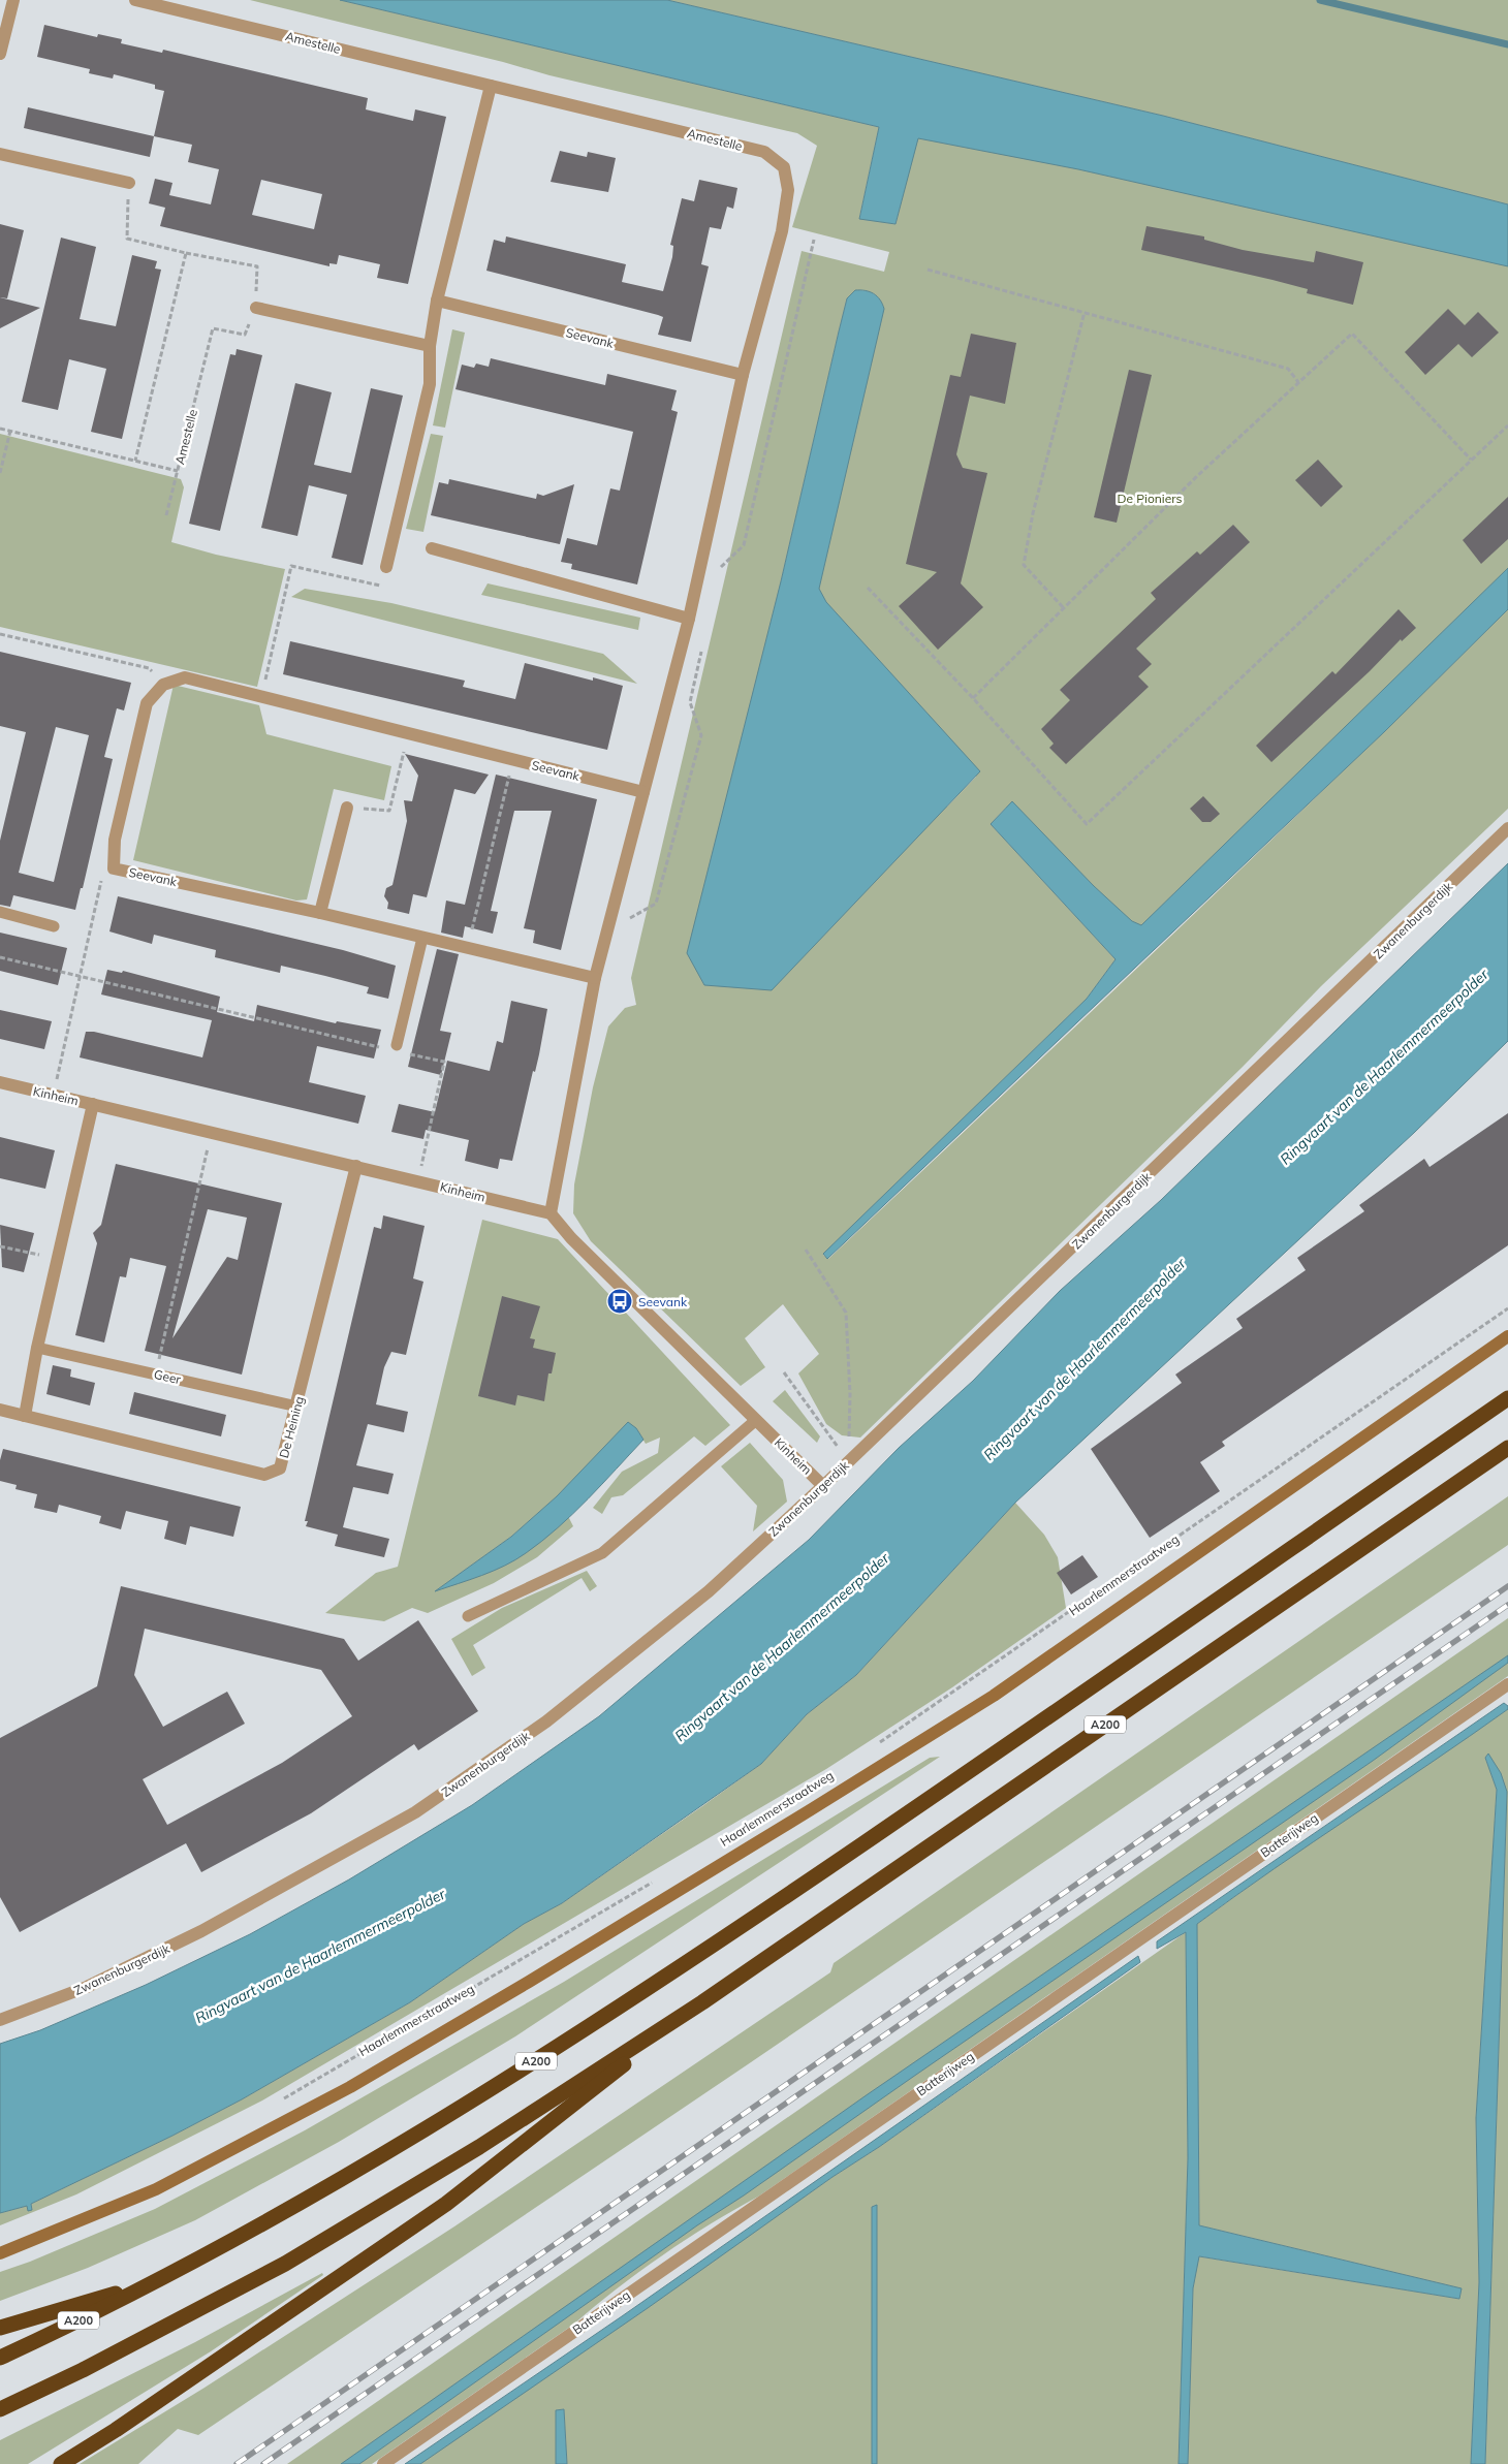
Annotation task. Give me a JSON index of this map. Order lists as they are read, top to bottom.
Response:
{
  "streets": {
    "highway": ["A200"],
    "main road": ["Haarlemmerstraatweg"],
    "street": [
      "Amestelle",
      "Seevank",
      "Zwanenburgerdijk",
      "Kinheim",
      "De Heining",
      "Batterijweg"
    ],
    "lane": ["Geer"]
  },
  "crossings": [
    ["Amestelle", "Seevank"],
    ["Zwanenburgerdijk", "Kinheim"],
    ["Kinheim", "De Heining"],
    ["Geer", "De Heining"]
  ],
  "water": ["Ringvaart van de Haarlemmermeerpolder"],
  "parks": ["De Pioniers"],
  "places": {
    "bus stop": ["Seevank"]
  }
}
